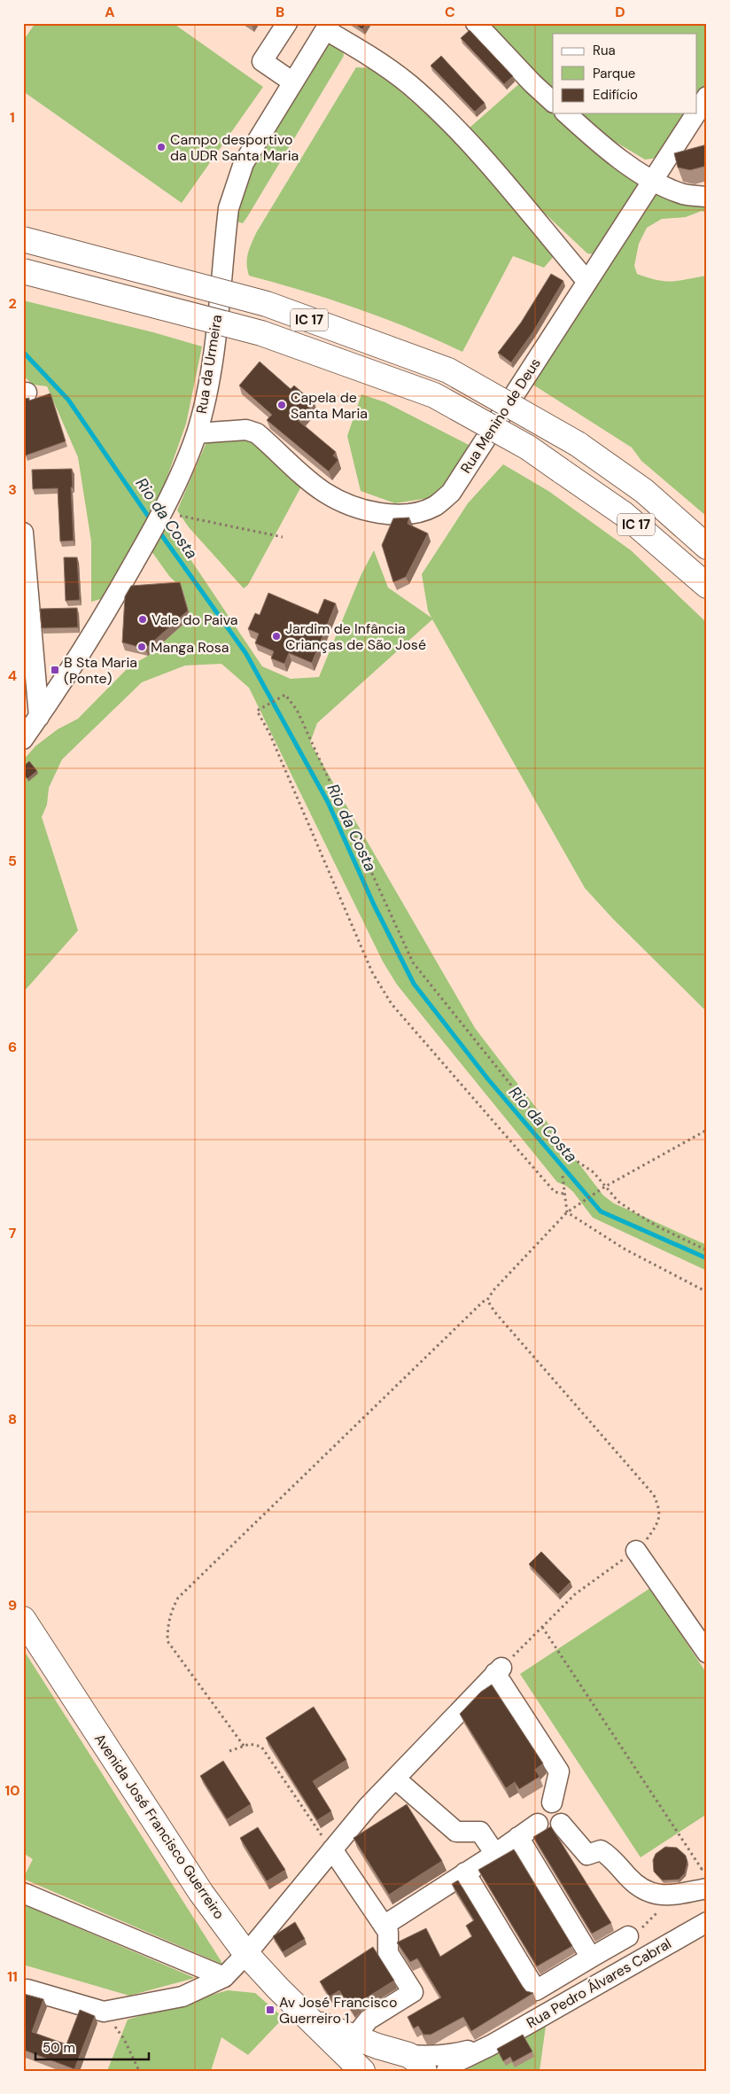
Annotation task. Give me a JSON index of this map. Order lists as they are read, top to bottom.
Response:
{
  "streets": {
    "main road": ["IC 17", "Avenida José Francisco Guerreiro"],
    "street": ["Rua da Urmeira", "Rua Menino de Deus", "Rua Pedro Álvares Cabral"]
  },
  "crossings": [
    ["Rua da Urmeira", "Rua Menino de Deus"]
  ],
  "water": ["Rio da Costa"],
  "places": {
    "other": [
      "Campo desportivo da UDR Santa Maria",
      "Capela de Santa Maria",
      "Vale do Paiva",
      "Jardim de Infância Crianças de São José",
      "Manga Rosa"
    ],
    "transit": ["B Sta Maria (Ponte)", "Av José Francisco Guerreiro 1"]
  },
  "legend": ["Rua", "Parque", "Edifício"],
  "scale_bar": "50 m",
  "grid": {
    "columns": [
      "A",
      "B",
      "C",
      "D"
    ],
    "rows": [
      "1",
      "2",
      "3",
      "4",
      "5",
      "6",
      "7",
      "8",
      "9",
      "10",
      "11"
    ]
  }
}
